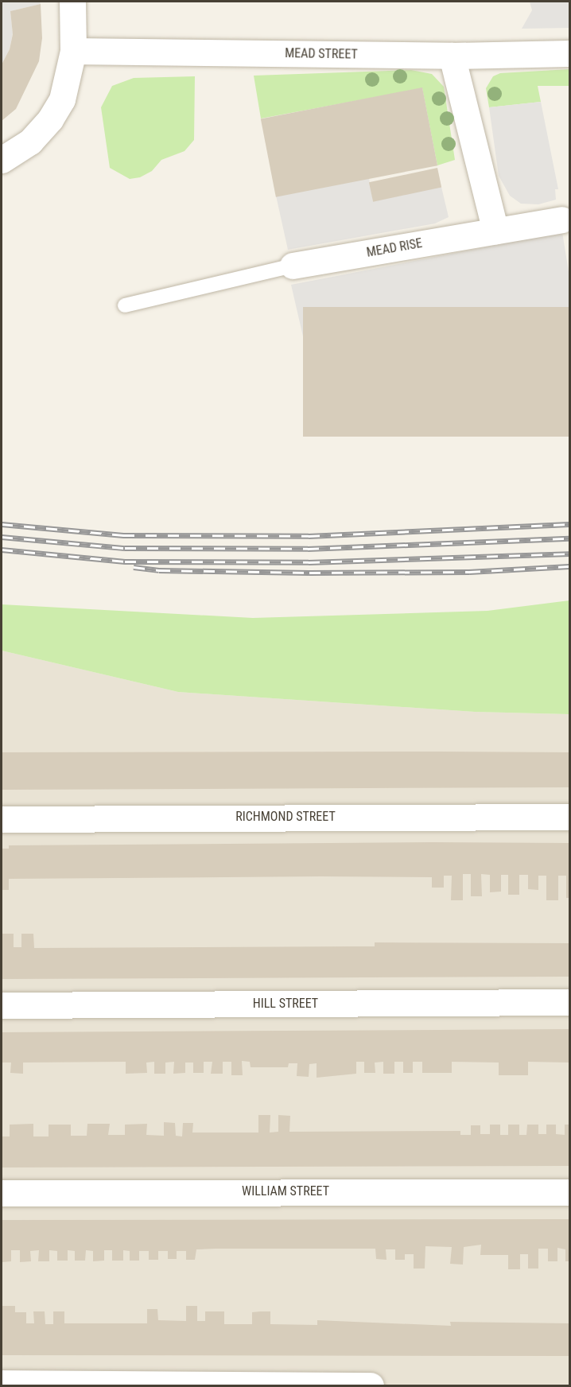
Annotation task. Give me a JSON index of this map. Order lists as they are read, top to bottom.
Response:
{
  "streets": {
    "street": [
      "MEAD STREET",
      "MEAD RISE",
      "RICHMOND STREET",
      "HILL STREET",
      "WILLIAM STREET"
    ]
  }
}
